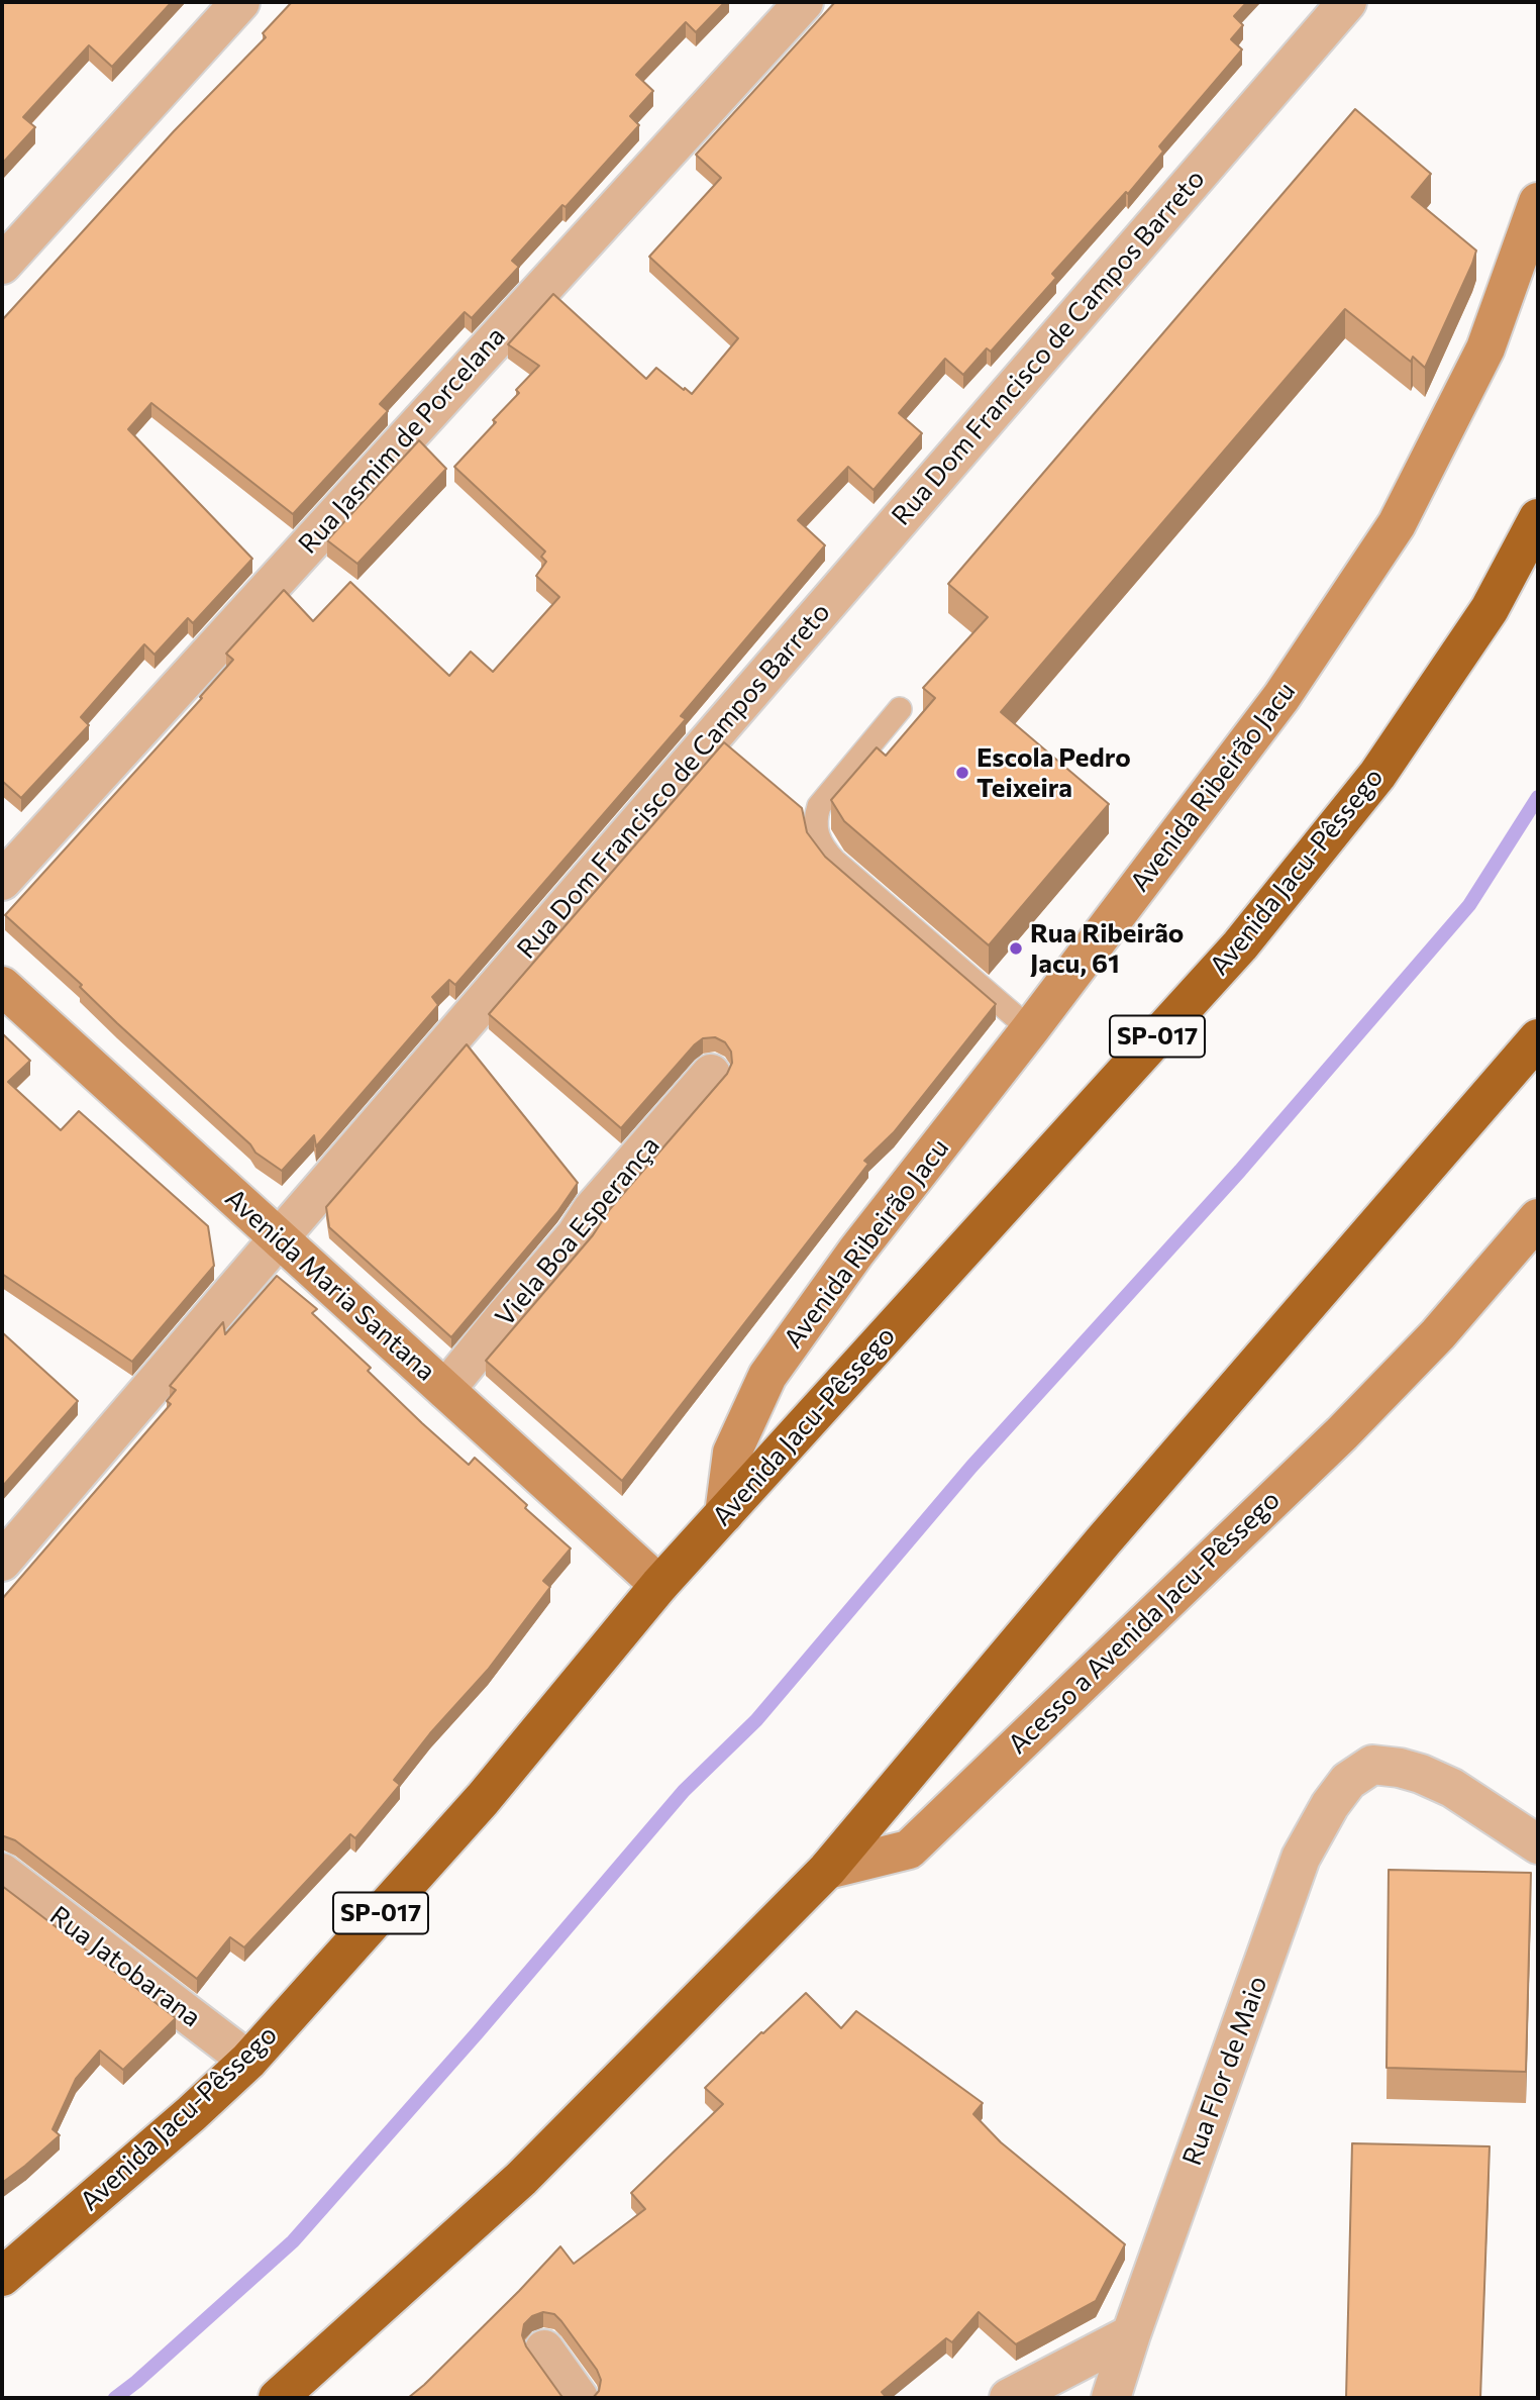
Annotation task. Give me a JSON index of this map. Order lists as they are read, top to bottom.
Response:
{
  "streets": {
    "highway": ["Avenida Jacu-Pêssego", "SP-017"],
    "street": [
      "Rua Dom Francisco de Campos Barreto",
      "Rua Jasmim de Porcelana",
      "Avenida Ribeirão Jacu",
      "Viela Boa Esperança",
      "Avenida Maria Santana",
      "Acesso a Avenida Jacu-Pêssego",
      "Rua Jatobarana",
      "Rua Flor de Maio"
    ]
  },
  "crossings": [
    ["Rua Dom Francisco de Campos Barreto", "Avenida Maria Santana"],
    ["Avenida Ribeirão Jacu", "Avenida Jacu-Pêssego"],
    ["Avenida Jacu-Pêssego", "Avenida Maria Santana"],
    ["Avenida Jacu-Pêssego", "Rua Jatobarana"],
    ["Viela Boa Esperança", "Avenida Maria Santana"]
  ],
  "places": ["Escola Pedro Teixeira", "Rua Ribeirão Jacu, 61"]
}
